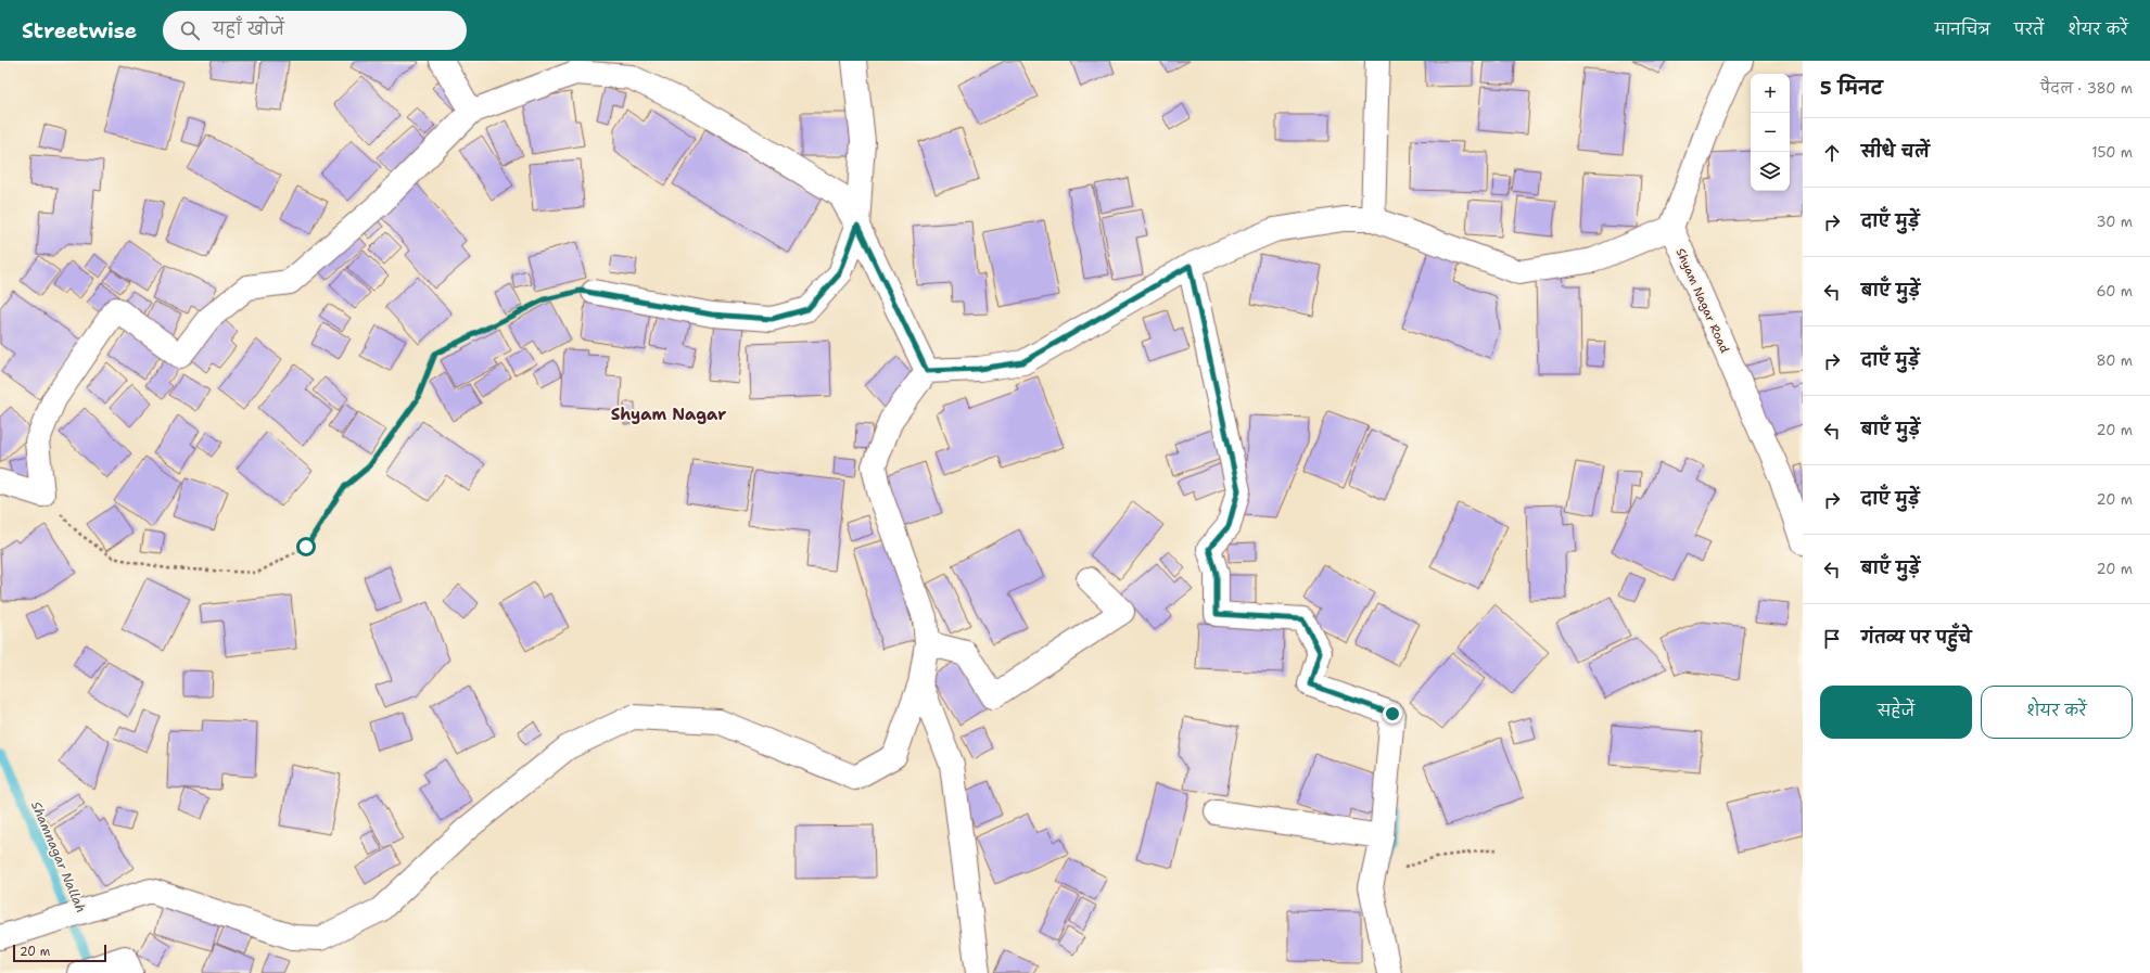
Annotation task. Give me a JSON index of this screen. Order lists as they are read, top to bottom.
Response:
{
  "streets": {
    "street": ["Shyam Nagar Road"]
  },
  "districts": ["Shyam Nagar"],
  "water": ["Shamnagar Nallah"],
  "scale_bar": "20 m",
  "page": {
    "header": "Streetwise",
    "search": "यहाँ खोजें",
    "nav": ["मानचित्र", "परतें", "शेयर करें"],
    "heading": ["5 मिनट", "पैदल · 380 m"],
    "map_buttons": ["+", "−"],
    "list": [
      ["सीधे चलें", "150 m"],
      ["दाएँ मुड़ें", "30 m"],
      ["बाएँ मुड़ें", "60 m"],
      ["दाएँ मुड़ें", "80 m"],
      ["बाएँ मुड़ें", "20 m"],
      ["दाएँ मुड़ें", "20 m"],
      ["बाएँ मुड़ें", "20 m"],
      "गंतव्य पर पहुँचे"
    ],
    "buttons": ["सहेजें", "शेयर करें"],
    "scale": "20 m"
  }
}
